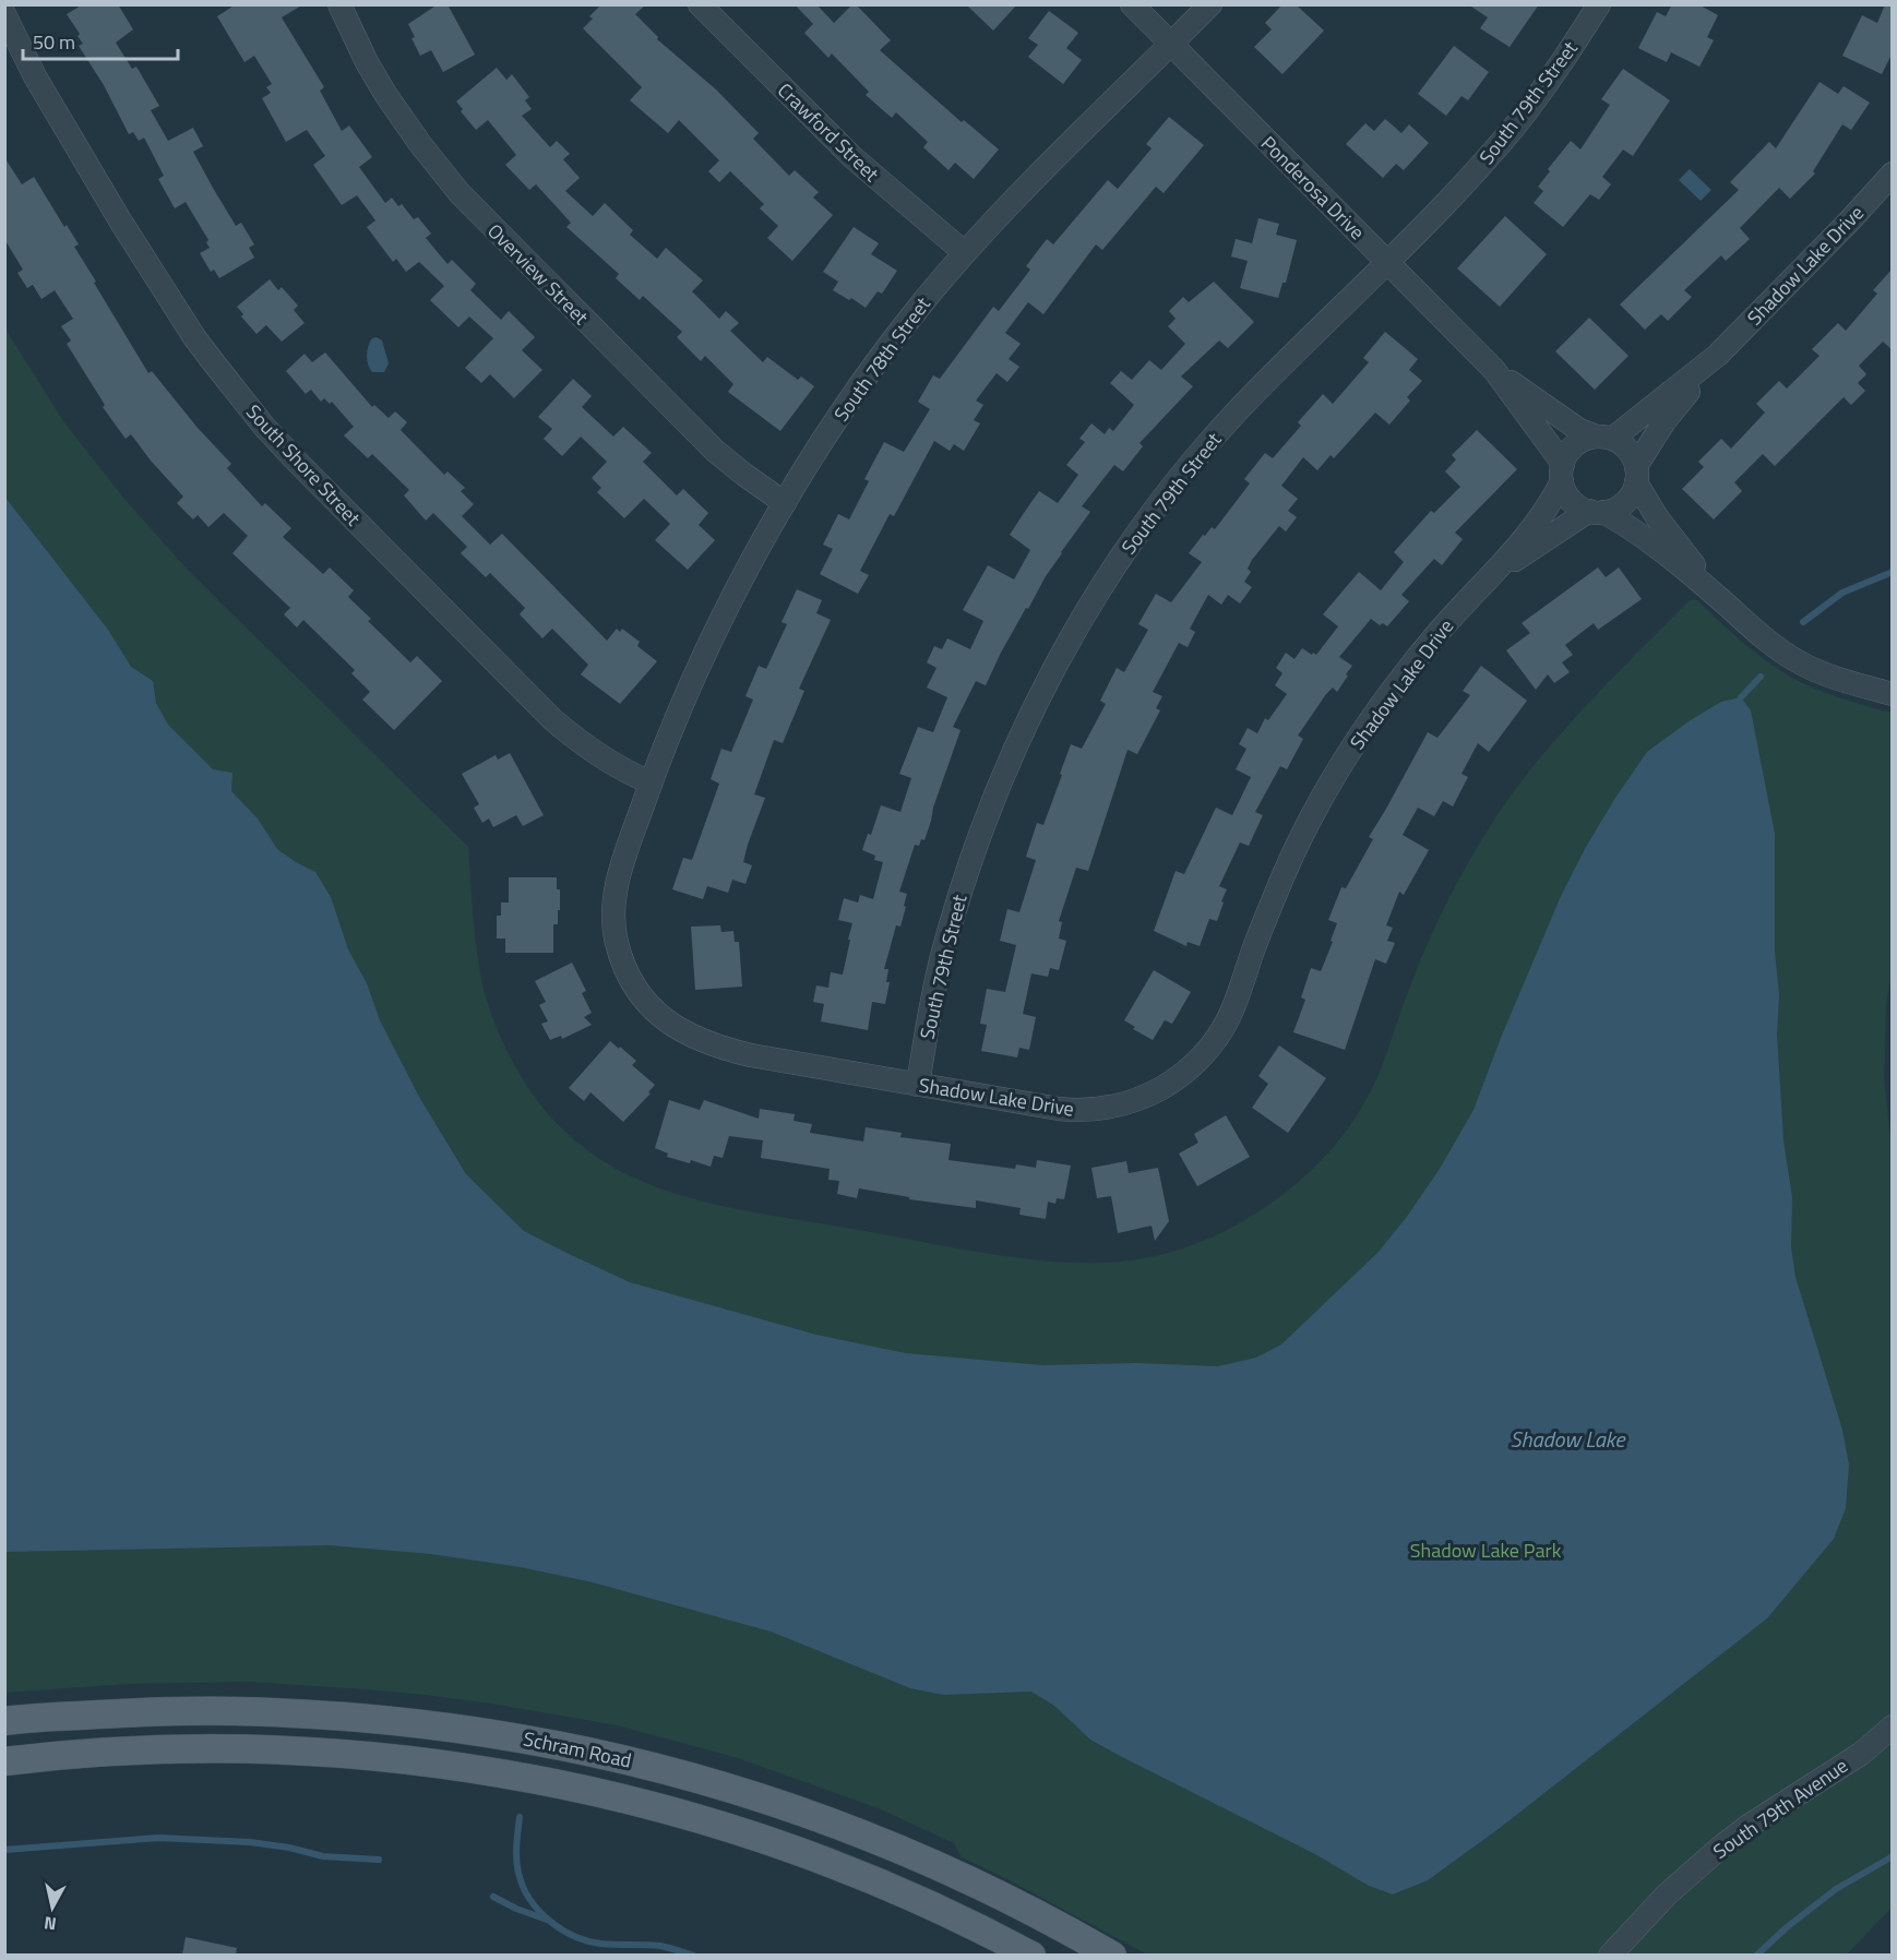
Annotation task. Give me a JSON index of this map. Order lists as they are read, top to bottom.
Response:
{
  "streets": {
    "main road": ["Schram Road"],
    "street": [
      "South 79th Street",
      "Crawford Street",
      "Ponderosa Drive",
      "Shadow Lake Drive",
      "Overview Street",
      "South 78th Street",
      "South Shore Street",
      "South 79th Avenue"
    ]
  },
  "crossings": [
    ["South 79th Street", "Ponderosa Drive"],
    ["South 79th Street", "Shadow Lake Drive"],
    ["Crawford Street", "South 78th Street"],
    ["Ponderosa Drive", "Shadow Lake Drive"],
    ["Ponderosa Drive", "South 78th Street"],
    ["Shadow Lake Drive", "South 78th Street"],
    ["Shadow Lake Drive", "South Shore Street"],
    ["Overview Street", "South 78th Street"],
    ["South 78th Street", "South Shore Street"]
  ],
  "water": ["Shadow Lake"],
  "parks": ["Shadow Lake Park"],
  "scale_bar": "50 m",
  "north": "bottom"
}
